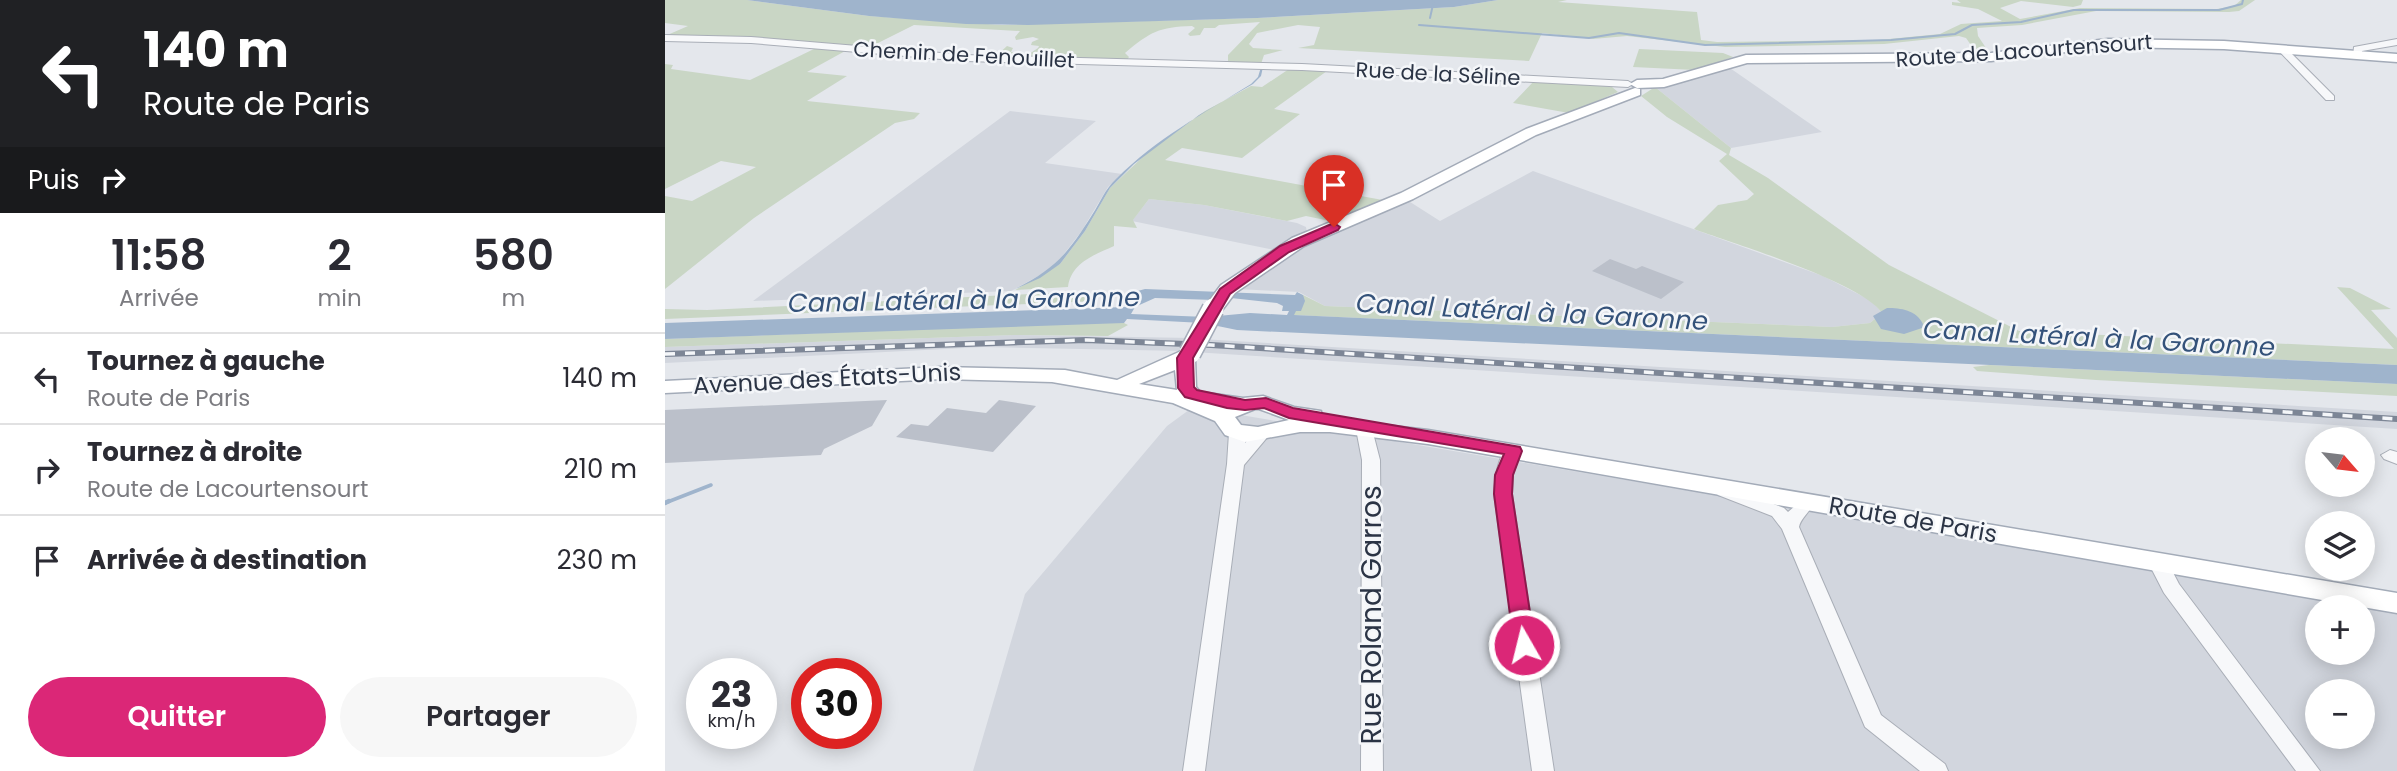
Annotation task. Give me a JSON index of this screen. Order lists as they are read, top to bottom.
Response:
{
  "streets": {
    "main road": ["Route de Lacourtensourt", "Avenue des États-Unis", "Route de Paris"],
    "street": ["Chemin de Fenouillet", "Rue de la Séline", "Rue Roland Garros"]
  },
  "crossings": [
    ["Route de Lacourtensourt", "Rue de la Séline"],
    ["Chemin de Fenouillet", "Rue de la Séline"],
    ["Avenue des États-Unis", "Route de Paris"],
    ["Route de Paris", "Rue Roland Garros"]
  ],
  "water": ["Canal Latéral à la Garonne"],
  "north": "bottom right",
  "page": {
    "turn": ["140 m", "Route de Paris"],
    "then": "Puis",
    "eta": [
      "11:58",
      "Arrivée",
      "2",
      "min",
      "580",
      "m"
    ],
    "list": [
      {
        "name": "Tournez à gauche",
        "note": "Route de Paris",
        "value": "140 m"
      },
      {
        "name": "Tournez à droite",
        "note": "Route de Lacourtensourt",
        "value": "210 m"
      },
      {
        "name": "Arrivée à destination",
        "value": "230 m"
      }
    ],
    "map_buttons": ["+", "−"],
    "speed": "23 km/h",
    "limit": "30",
    "buttons": ["Quitter", "Partager"]
  }
}
